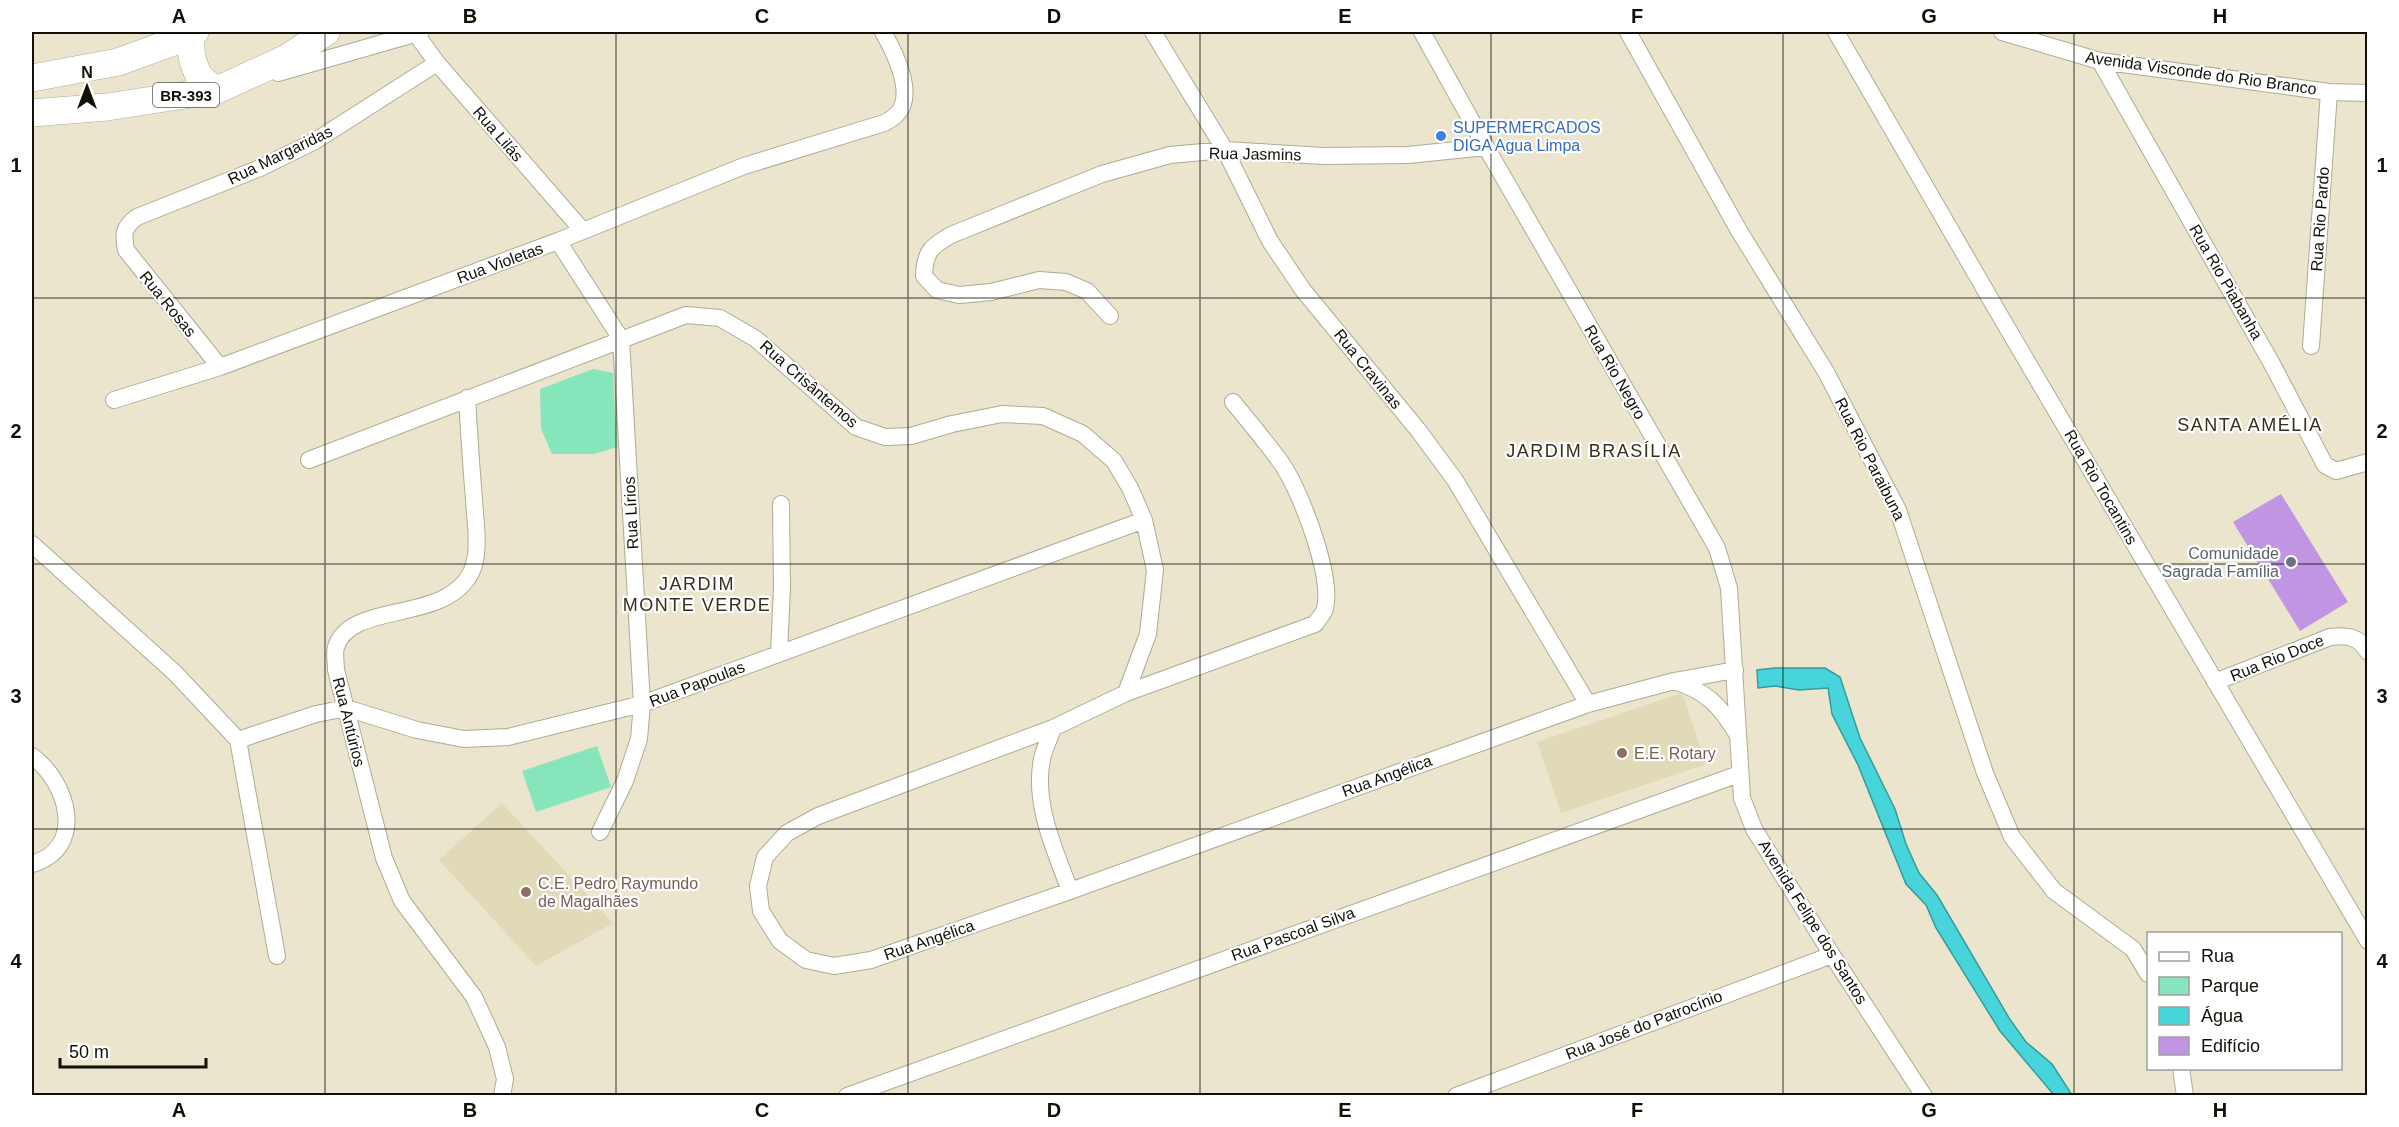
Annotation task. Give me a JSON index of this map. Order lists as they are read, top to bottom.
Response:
{
  "streets": {
    "main road": ["BR-393"],
    "street": [
      "Avenida Visconde do Rio Branco",
      "Rua Lilás",
      "Rua Jasmins",
      "Rua Margaridas",
      "Rua Rio Pardo",
      "Rua Violetas",
      "Rua Rio Piabanha",
      "Rua Rosas",
      "Rua Cravinas",
      "Rua Rio Negro",
      "Rua Crisântemos",
      "Rua Rio Paraibuna",
      "Rua Rio Tocantins",
      "Rua Lírios",
      "Rua Rio Doce",
      "Rua Papoulas",
      "Rua Antúrios",
      "Rua Angélica",
      "Avenida Felipe dos Santos",
      "Rua Pascoal Silva",
      "Rua José do Patrocínio"
    ]
  },
  "crossings": [
    ["Avenida Visconde do Rio Branco", "Rua Rio Pardo"],
    ["Avenida Visconde do Rio Branco", "Rua Rio Piabanha"],
    ["Rua Lilás", "Rua Margaridas"],
    ["Rua Lilás", "Rua Violetas"],
    ["Rua Jasmins", "Rua Cravinas"],
    ["Rua Jasmins", "Rua Rio Negro"],
    ["Rua Margaridas", "Rua Rosas"],
    ["Rua Violetas", "Rua Rosas"],
    ["Rua Violetas", "Rua Lírios"],
    ["Rua Cravinas", "Rua Angélica"],
    ["Rua Rio Negro", "Rua Angélica"],
    ["Rua Rio Negro", "Avenida Felipe dos Santos"],
    ["Rua Crisântemos", "Rua Lírios"],
    ["Rua Crisântemos", "Rua Papoulas"],
    ["Rua Crisântemos", "Rua Antúrios"],
    ["Rua Crisântemos", "Rua Angélica"],
    ["Rua Rio Tocantins", "Rua Rio Doce"],
    ["Rua Lírios", "Rua Papoulas"],
    ["Rua Papoulas", "Rua Antúrios"],
    ["Avenida Felipe dos Santos", "Rua Pascoal Silva"],
    ["Avenida Felipe dos Santos", "Rua José do Patrocínio"]
  ],
  "districts": ["SANTA AMÉLIA", "JARDIM BRASÍLIA", "JARDIM MONTE VERDE"],
  "places": [
    "SUPERMERCADOS DIGA Agua Limpa",
    "Comunidade Sagrada Família",
    "E.E. Rotary",
    "C.E. Pedro Raymundo de Magalhães"
  ],
  "legend": [
    "Rua",
    "Parque",
    "Água",
    "Edifício"
  ],
  "scale_bar": "50 m",
  "north": "top",
  "grid": {
    "columns": [
      "A",
      "B",
      "C",
      "D",
      "E",
      "F",
      "G",
      "H"
    ],
    "rows": [
      "1",
      "2",
      "3",
      "4"
    ]
  }
}
